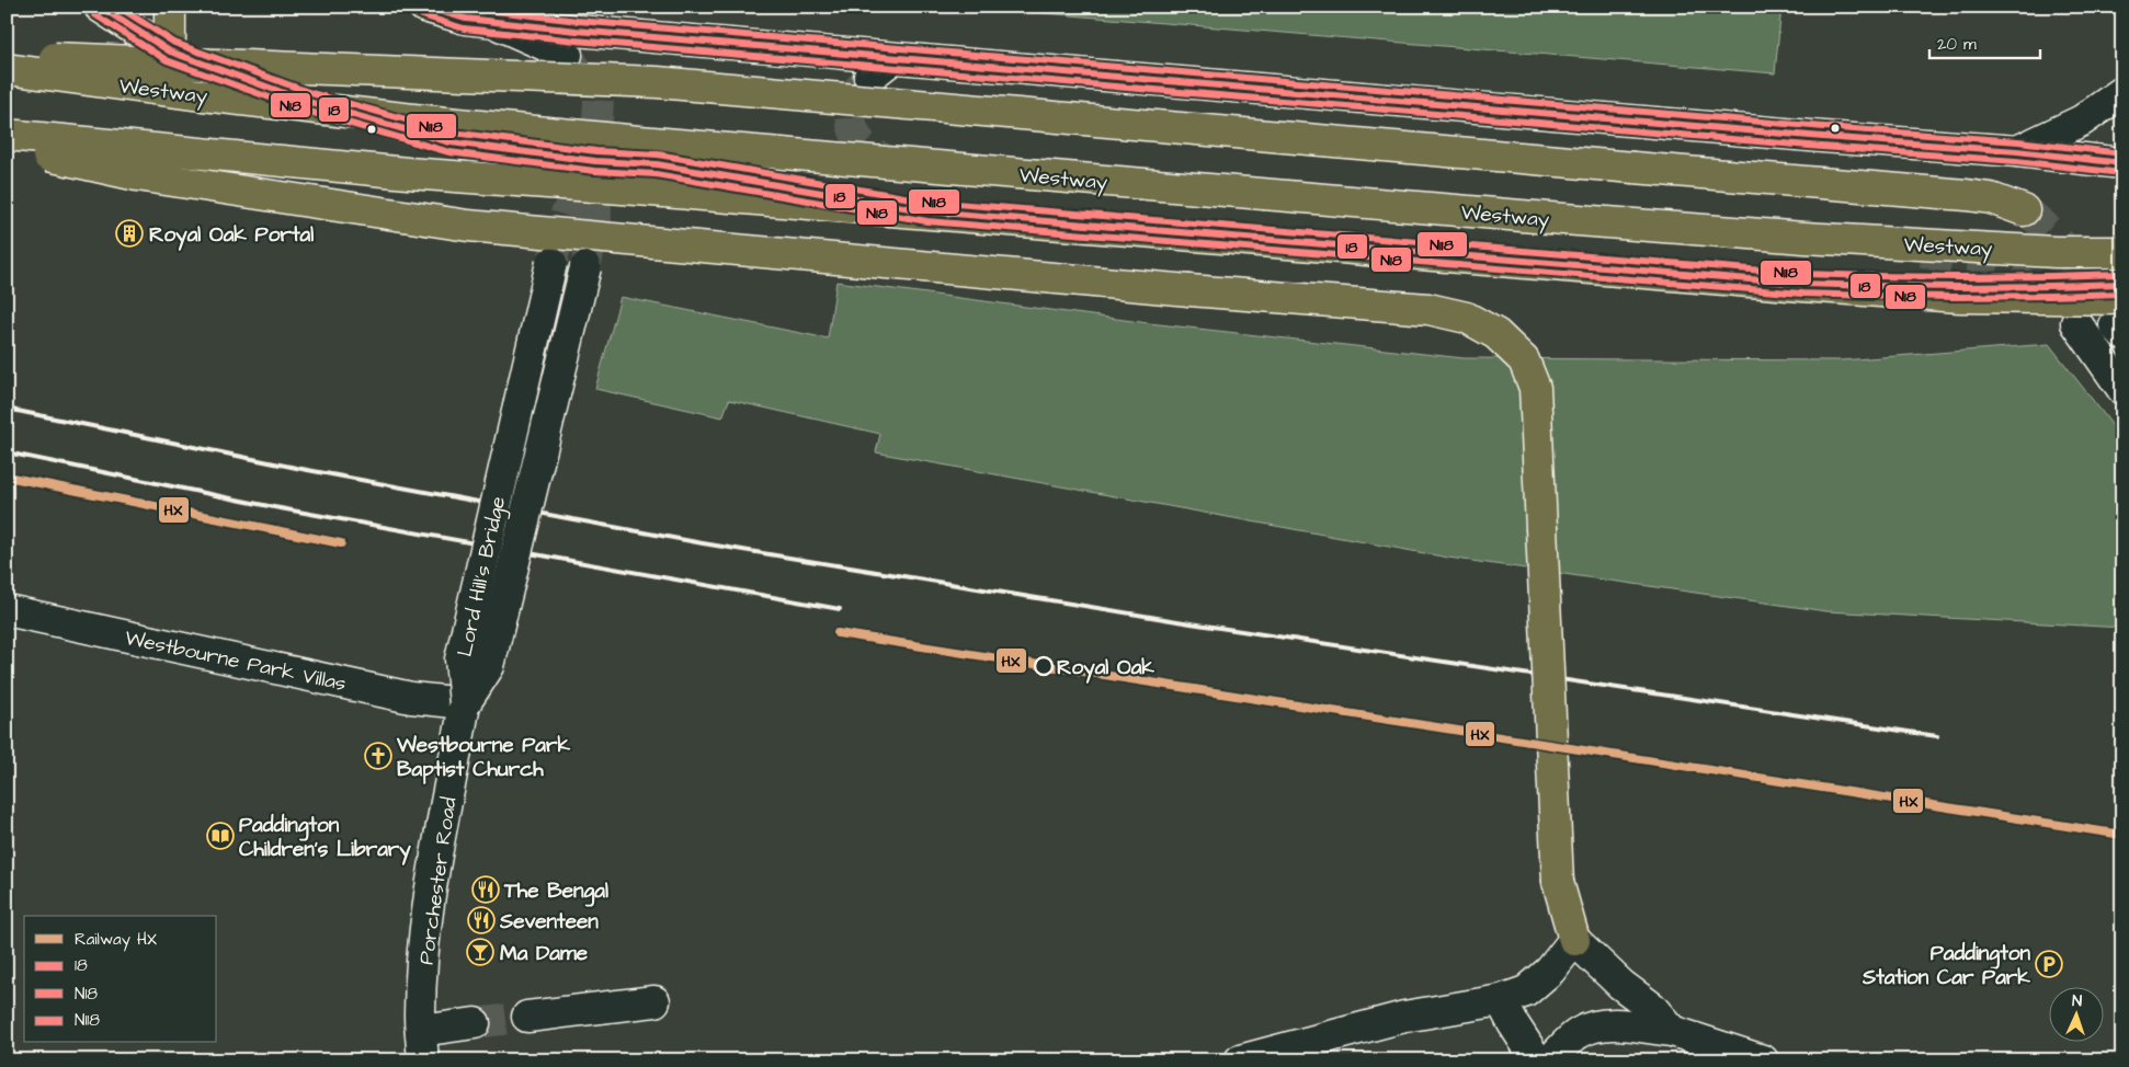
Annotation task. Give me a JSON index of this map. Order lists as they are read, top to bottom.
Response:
{
  "streets": {
    "main road": ["Westway"],
    "street": ["Lord Hill's Bridge", "Westbourne Park Villas", "Porchester Road"]
  },
  "crossings": [
    ["Lord Hill's Bridge", "Westbourne Park Villas"],
    ["Lord Hill's Bridge", "Porchester Road"],
    ["Westbourne Park Villas", "Porchester Road"]
  ],
  "places": {
    "building": ["Royal Oak Portal"],
    "other": ["Royal Oak"],
    "church": ["Westbourne Park Baptist Church"],
    "library": ["Paddington Children’s Library"],
    "restaurant": ["The Bengal", "Seventeen"],
    "bar": ["Ma Dame"],
    "parking": ["Paddington Station Car Park"]
  },
  "lines": [
    "transit line 18",
    "transit line N118",
    "transit line N18",
    "rail line HX"
  ],
  "legend": [
    "Railway HX",
    "18",
    "N18",
    "N118"
  ],
  "scale_bar": "20 m",
  "north": "top"
}
